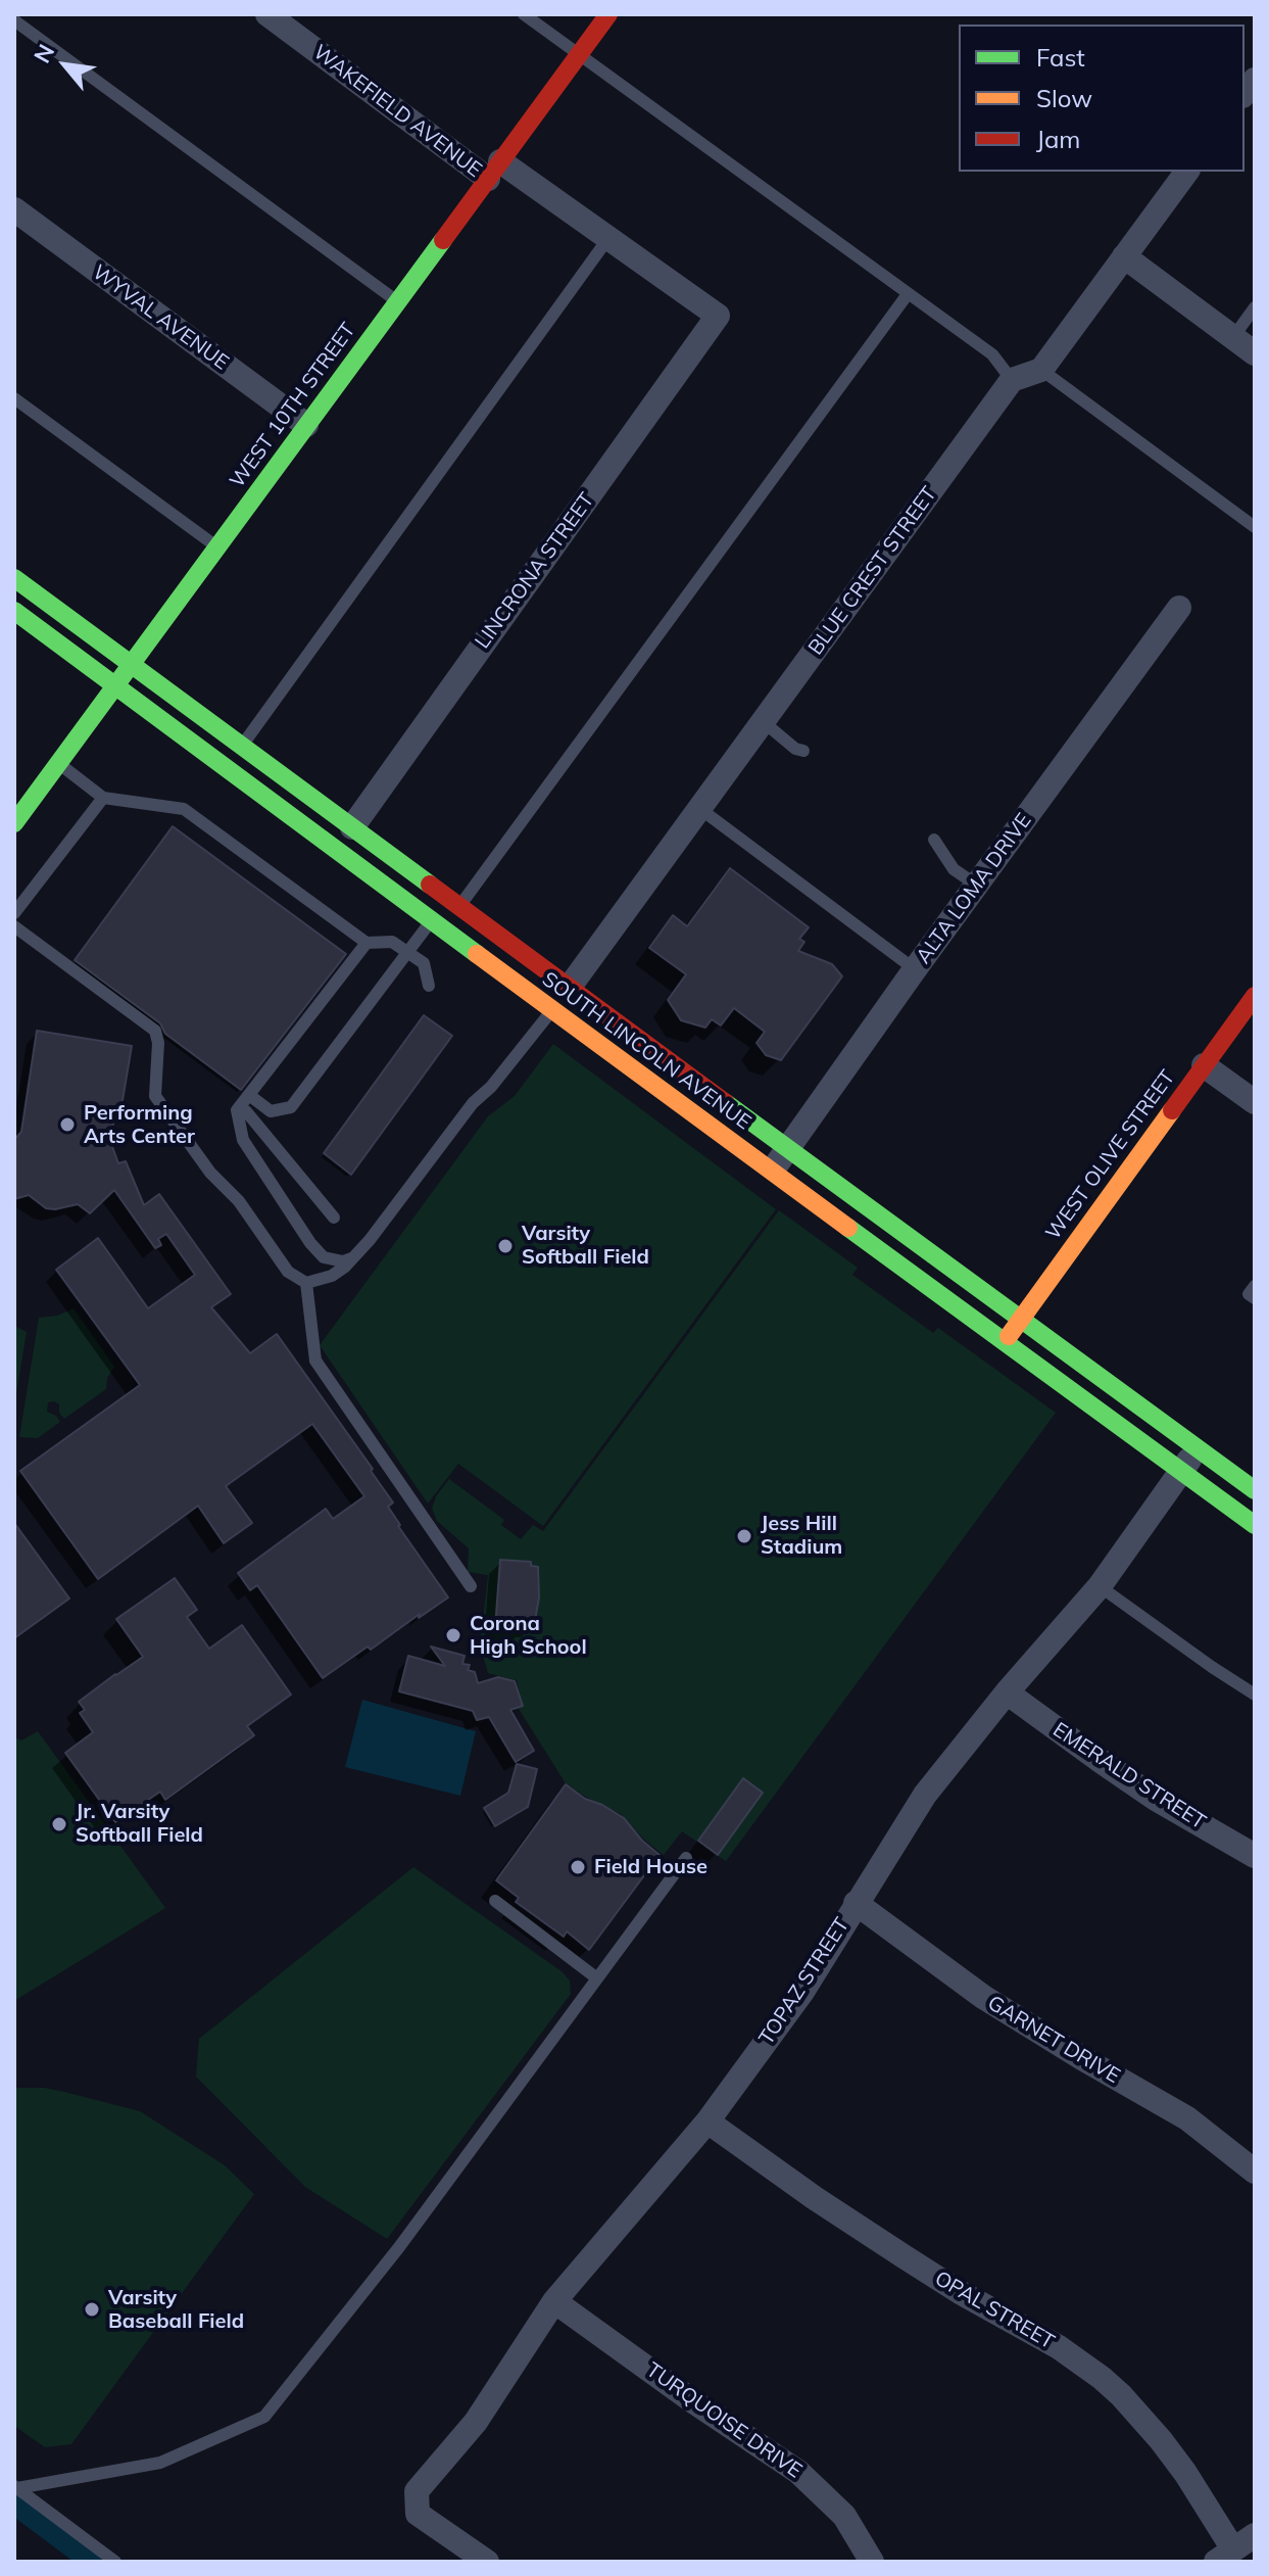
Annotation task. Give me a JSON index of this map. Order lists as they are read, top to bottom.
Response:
{
  "streets": {
    "main road": ["WEST 10TH STREET", "SOUTH LINCOLN AVENUE", "WEST OLIVE STREET"],
    "street": [
      "WAKEFIELD AVENUE",
      "WYVAL AVENUE",
      "LINCRONA STREET",
      "BLUE CREST STREET",
      "ALTA LOMA DRIVE",
      "EMERALD STREET",
      "TOPAZ STREET",
      "GARNET DRIVE",
      "OPAL STREET",
      "TURQUOISE DRIVE"
    ]
  },
  "crossings": [
    ["WAKEFIELD AVENUE", "WEST 10TH STREET"],
    ["WAKEFIELD AVENUE", "LINCRONA STREET"],
    ["WYVAL AVENUE", "WEST 10TH STREET"],
    ["WEST 10TH STREET", "SOUTH LINCOLN AVENUE"],
    ["LINCRONA STREET", "SOUTH LINCOLN AVENUE"],
    ["BLUE CREST STREET", "SOUTH LINCOLN AVENUE"],
    ["ALTA LOMA DRIVE", "SOUTH LINCOLN AVENUE"],
    ["SOUTH LINCOLN AVENUE", "WEST OLIVE STREET"],
    ["SOUTH LINCOLN AVENUE", "TOPAZ STREET"],
    ["EMERALD STREET", "TOPAZ STREET"],
    ["TOPAZ STREET", "GARNET DRIVE"],
    ["TOPAZ STREET", "OPAL STREET"],
    ["TOPAZ STREET", "TURQUOISE DRIVE"]
  ],
  "places": [
    "Performing Arts Center",
    "Varsity Softball Field",
    "Jess Hill Stadium",
    "Corona High School",
    "Jr. Varsity Softball Field",
    "Field House",
    "Varsity Baseball Field"
  ],
  "legend": ["Fast", "Slow", "Jam"],
  "north": "top left"
}
